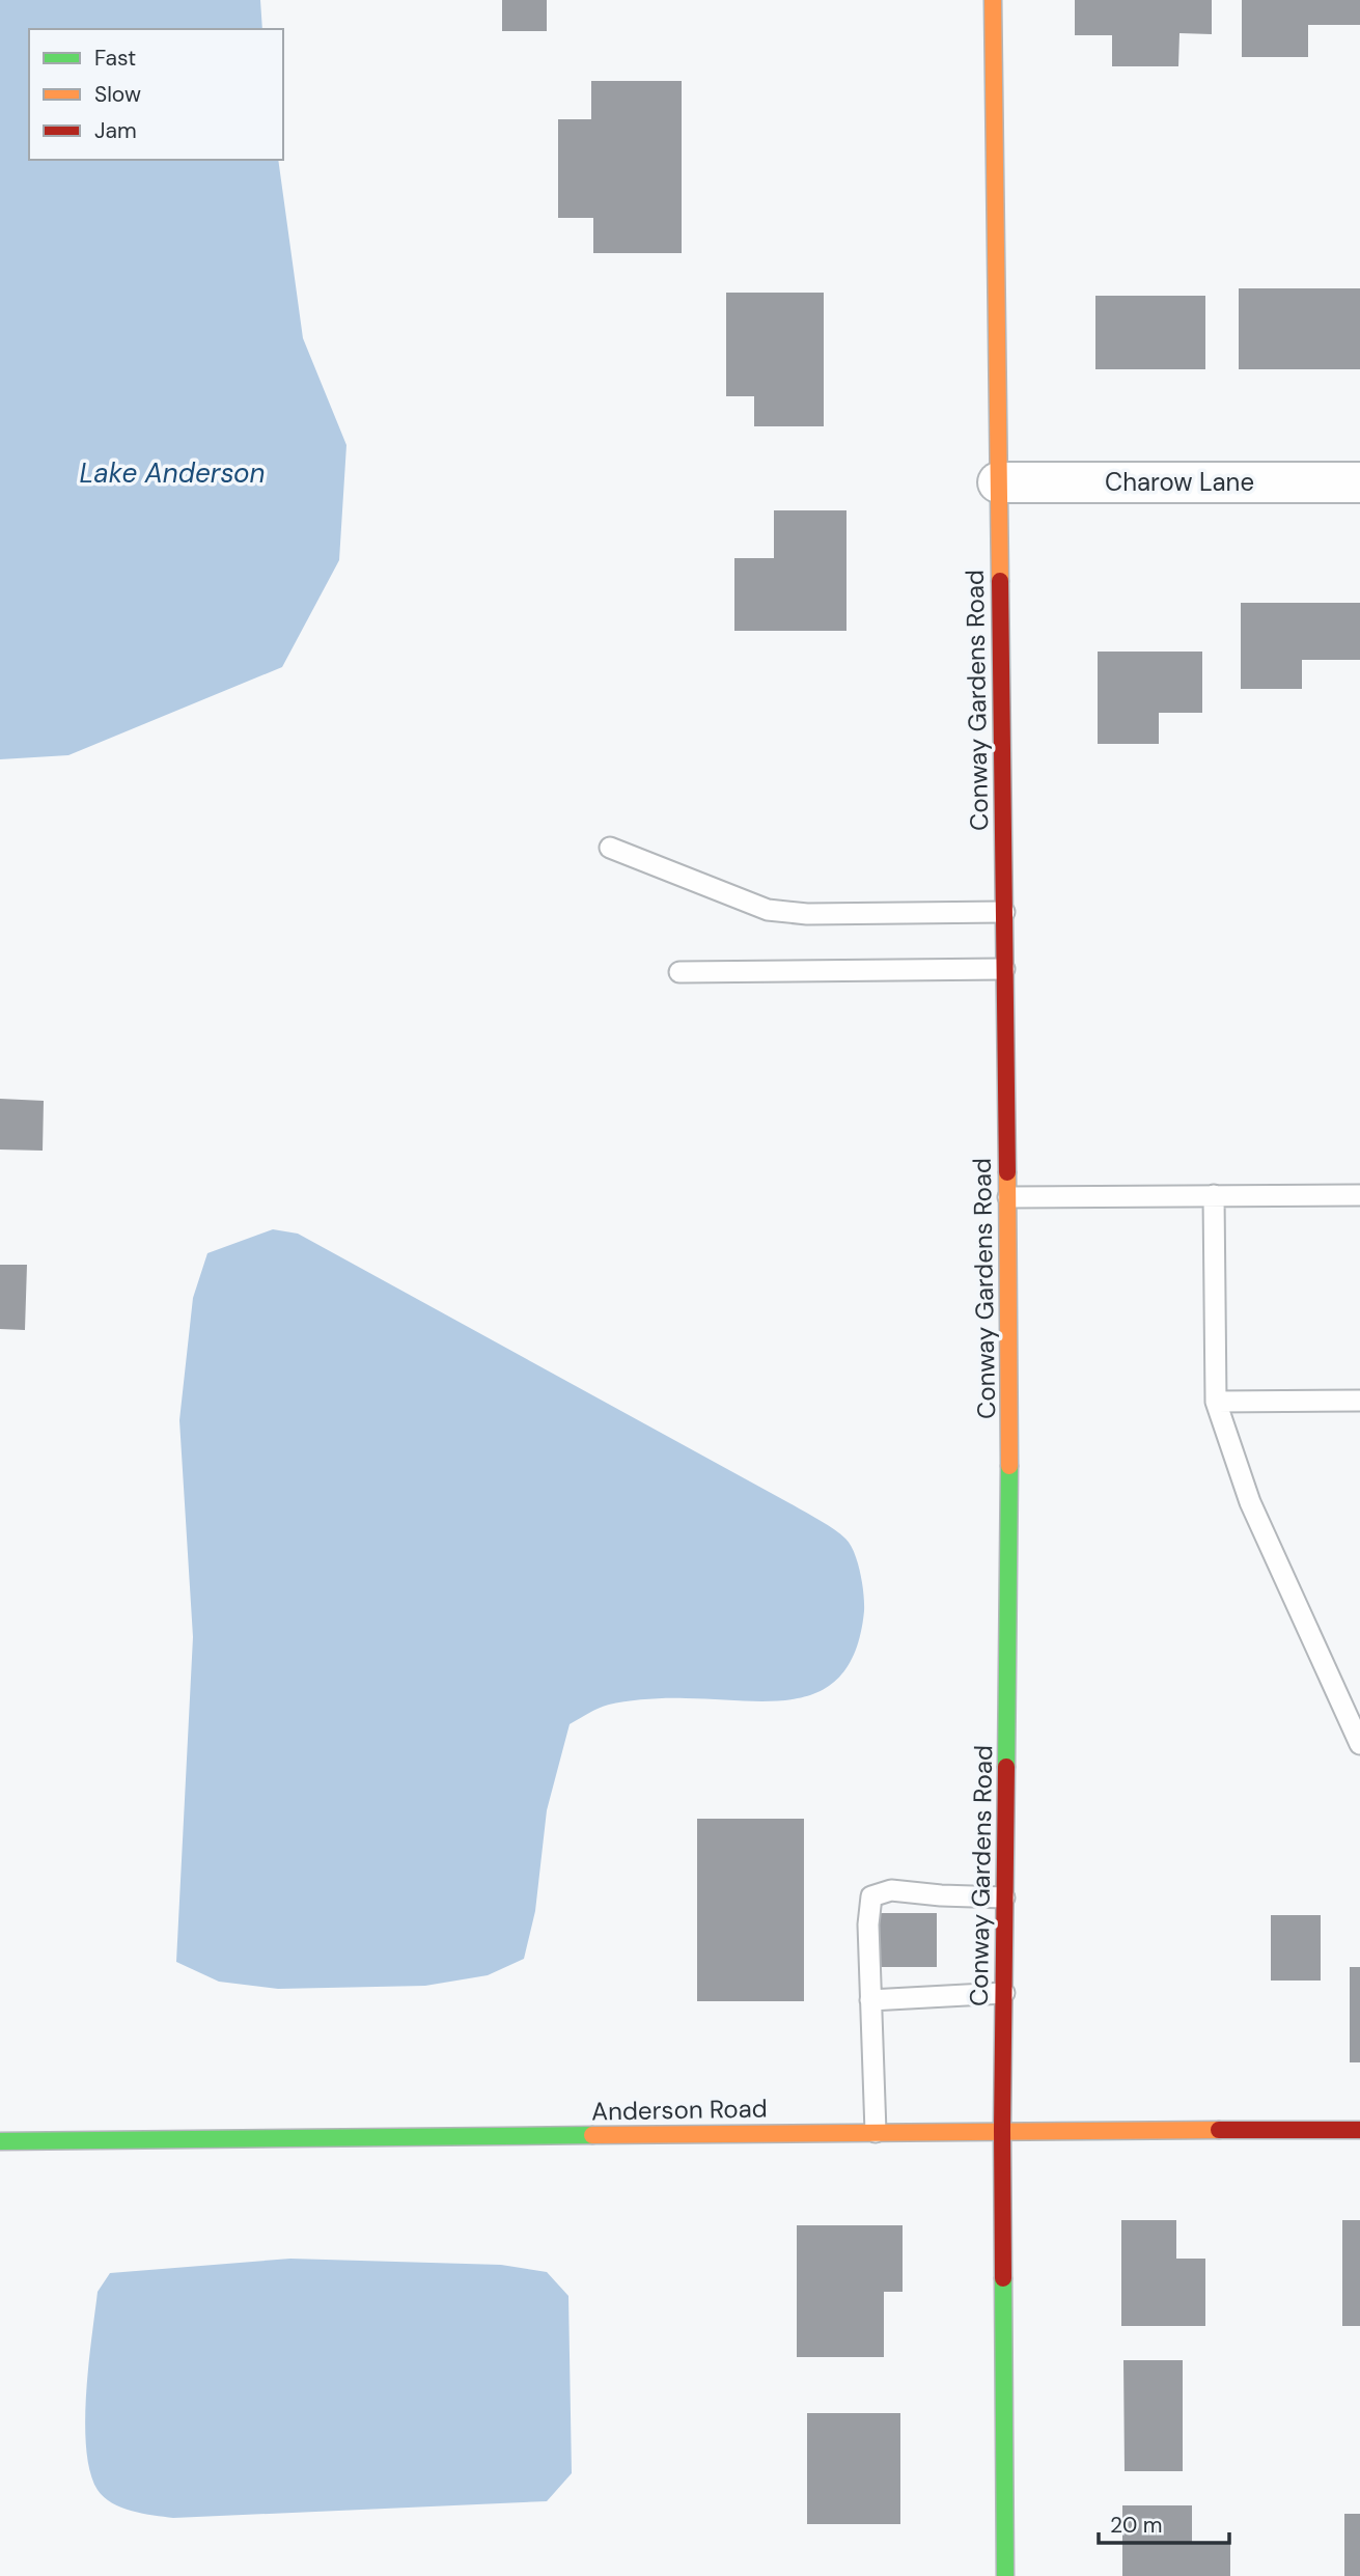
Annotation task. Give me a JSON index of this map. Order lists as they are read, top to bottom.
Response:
{
  "streets": {
    "street": ["Charow Lane", "Conway Gardens Road", "Anderson Road"]
  },
  "crossings": [
    ["Charow Lane", "Conway Gardens Road"],
    ["Conway Gardens Road", "Anderson Road"]
  ],
  "water": ["Lake Anderson"],
  "legend": ["Fast", "Slow", "Jam"],
  "scale_bar": "20 m"
}
